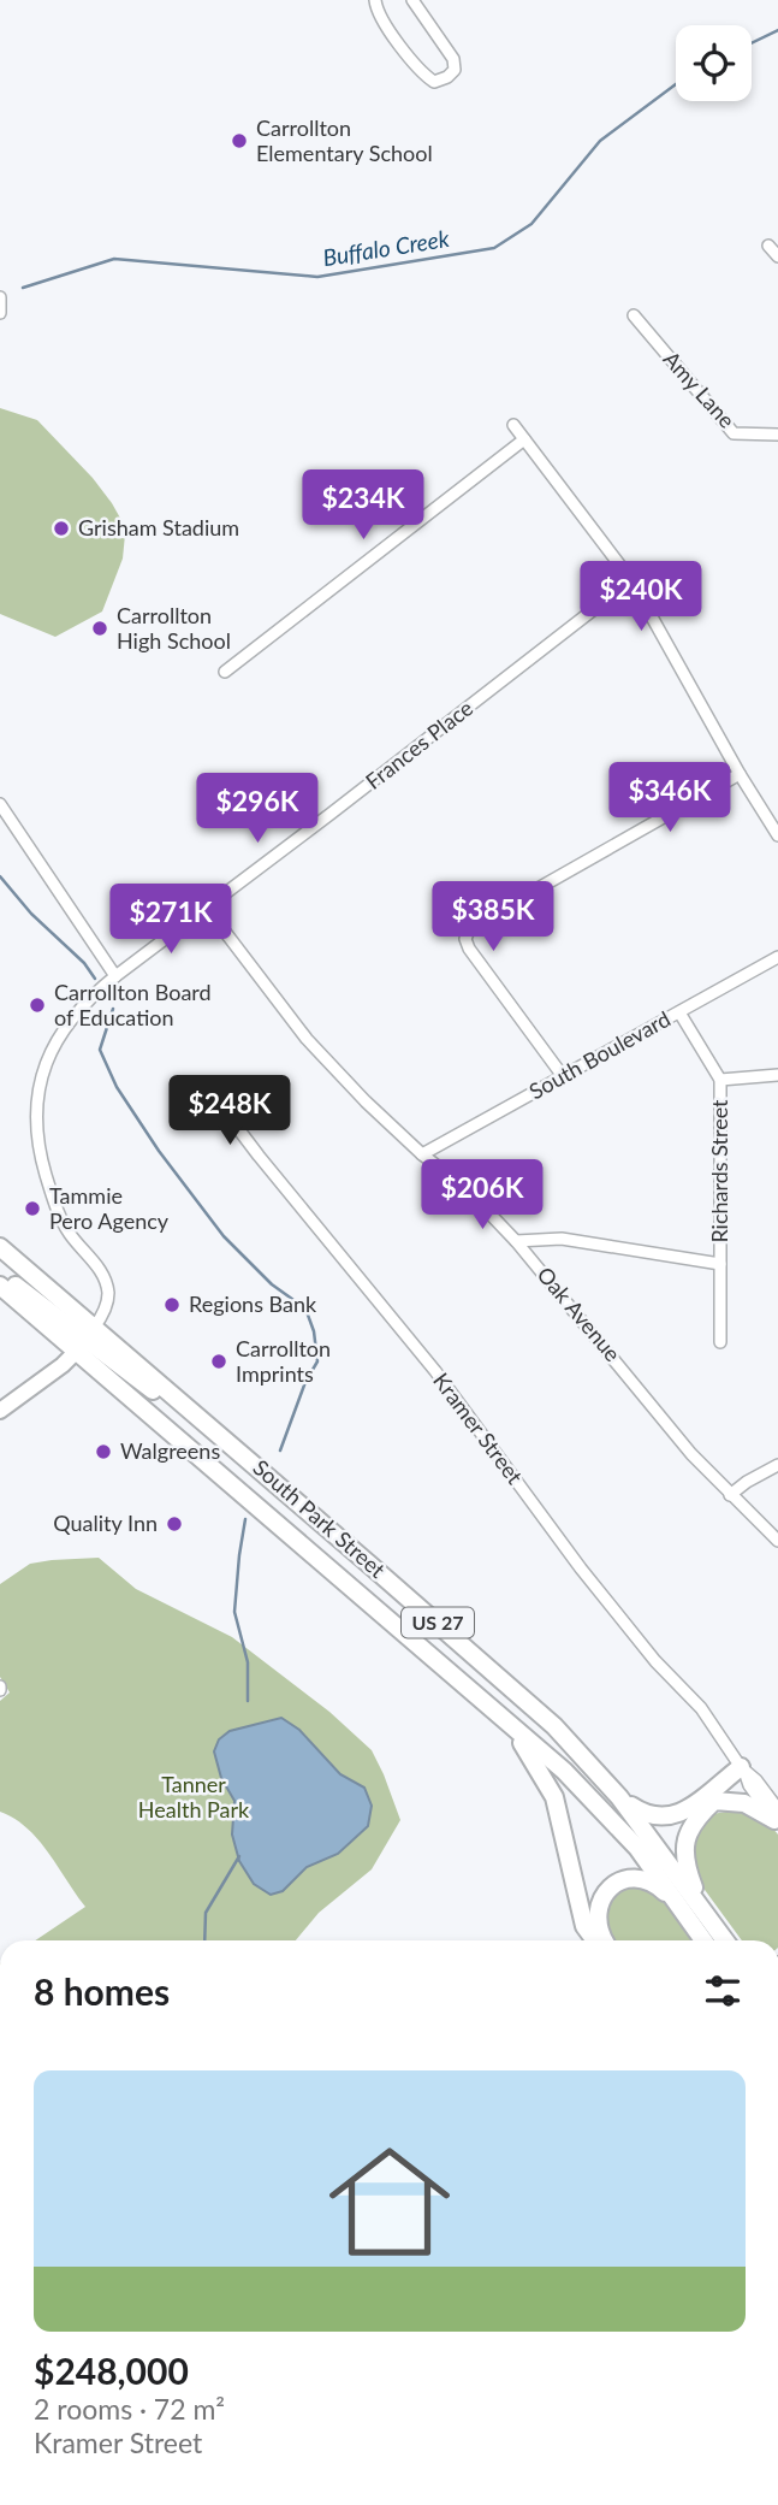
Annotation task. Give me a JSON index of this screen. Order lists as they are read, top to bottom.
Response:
{
  "streets": {
    "main road": ["South Park Street", "US 27"],
    "street": [
      "Amy Lane",
      "Frances Place",
      "South Boulevard",
      "Richards Street",
      "Oak Avenue",
      "Kramer Street"
    ]
  },
  "crossings": [
    ["Frances Place", "Oak Avenue"],
    ["Frances Place", "South Park Street"],
    ["Frances Place", "US 27"],
    ["South Boulevard", "Richards Street"],
    ["South Boulevard", "Oak Avenue"],
    ["South Park Street", "US 27"]
  ],
  "water": ["Buffalo Creek"],
  "parks": ["Tanner Health Park"],
  "places": [
    "Carrollton Elementary School",
    "Grisham Stadium",
    "Carrollton High School",
    "Carrollton Board of Education",
    "Tammie Pero Agency",
    "Regions Bank",
    "Carrollton Imprints",
    "Walgreens",
    "Quality Inn"
  ],
  "page": {
    "price": [
      "$234K",
      "$240K",
      "$346K",
      "$296K",
      "$385K",
      "$271K",
      "$248K",
      "$206K"
    ],
    "heading": "8 homes",
    "list": [
      {
        "name": "$248,000",
        "note": "2 rooms · 72 m² · Kramer Street"
      }
    ]
  }
}
